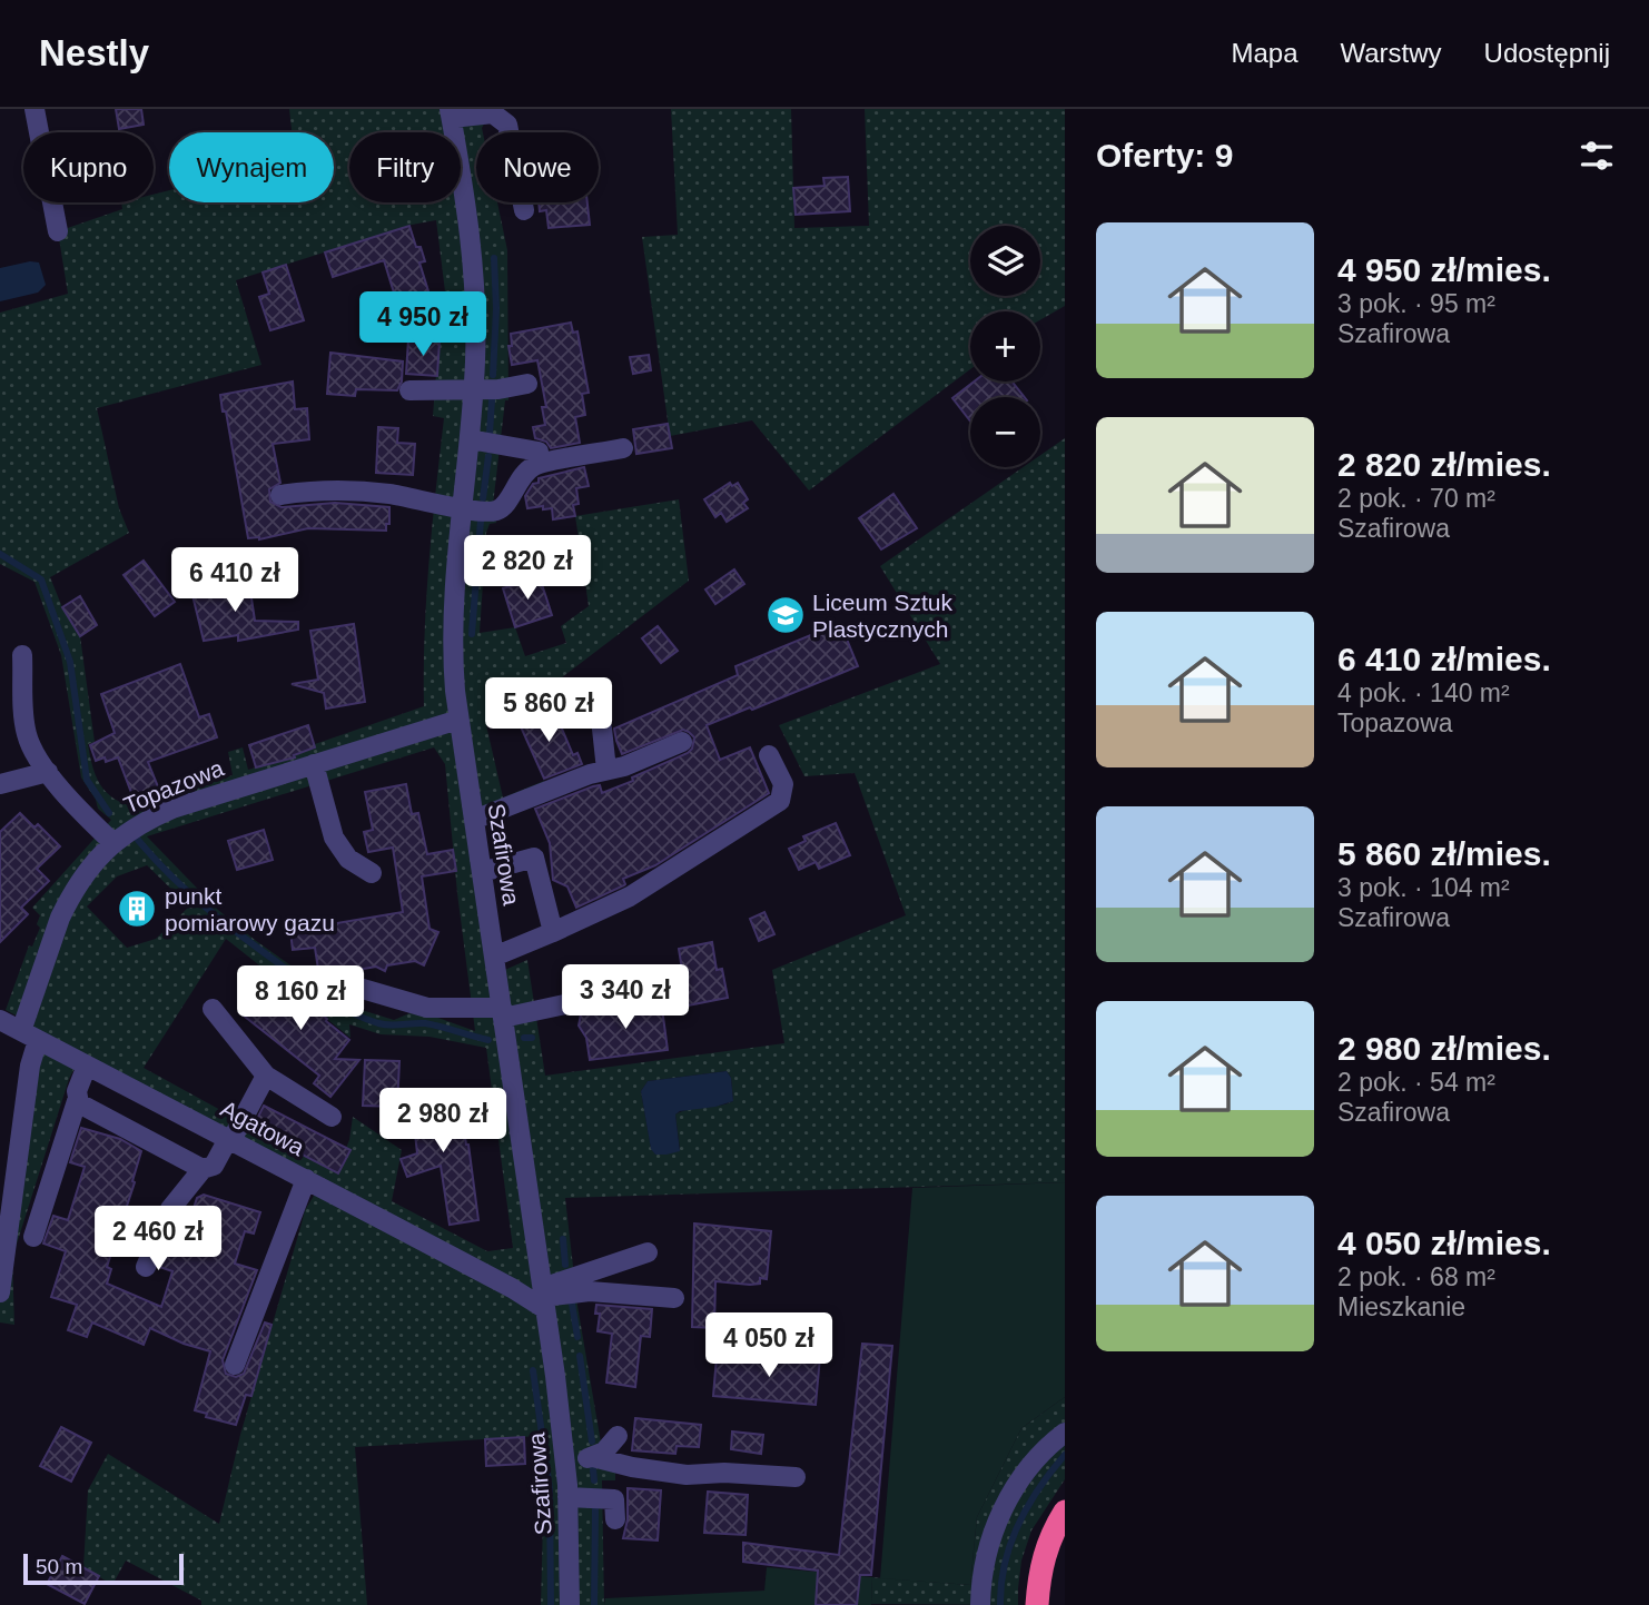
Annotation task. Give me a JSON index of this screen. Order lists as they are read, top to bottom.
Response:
{
  "streets": {
    "street": ["Topazowa", "Szafirowa", "Agatowa"]
  },
  "crossings": [
    ["Topazowa", "Szafirowa"],
    ["Topazowa", "Agatowa"],
    ["Szafirowa", "Agatowa"]
  ],
  "places": {
    "school or university": ["Liceum Sztuk Plastycznych"],
    "building": ["punkt pomiarowy gazu"]
  },
  "scale_bar": "50 m",
  "page": {
    "header": "Nestly",
    "nav": ["Mapa", "Warstwy", "Udostępnij"],
    "heading": "Oferty: 9",
    "chip": [
      "Kupno",
      "Wynajem",
      "Filtry",
      "Nowe"
    ],
    "list": [
      {
        "name": "4 950 zł/mies.",
        "note": "3 pok. · 95 m² · Szafirowa"
      },
      {
        "name": "2 820 zł/mies.",
        "note": "2 pok. · 70 m² · Szafirowa"
      },
      {
        "name": "6 410 zł/mies.",
        "note": "4 pok. · 140 m² · Topazowa"
      },
      {
        "name": "5 860 zł/mies.",
        "note": "3 pok. · 104 m² · Szafirowa"
      },
      {
        "name": "2 980 zł/mies.",
        "note": "2 pok. · 54 m² · Szafirowa"
      },
      {
        "name": "4 050 zł/mies.",
        "note": "2 pok. · 68 m² · Mieszkanie"
      }
    ],
    "map_buttons": ["+", "−"],
    "price": [
      "4 950 zł",
      "2 820 zł",
      "6 410 zł",
      "5 860 zł",
      "3 340 zł",
      "8 160 zł",
      "2 980 zł",
      "2 460 zł",
      "4 050 zł"
    ],
    "scale": "50 m"
  }
}
